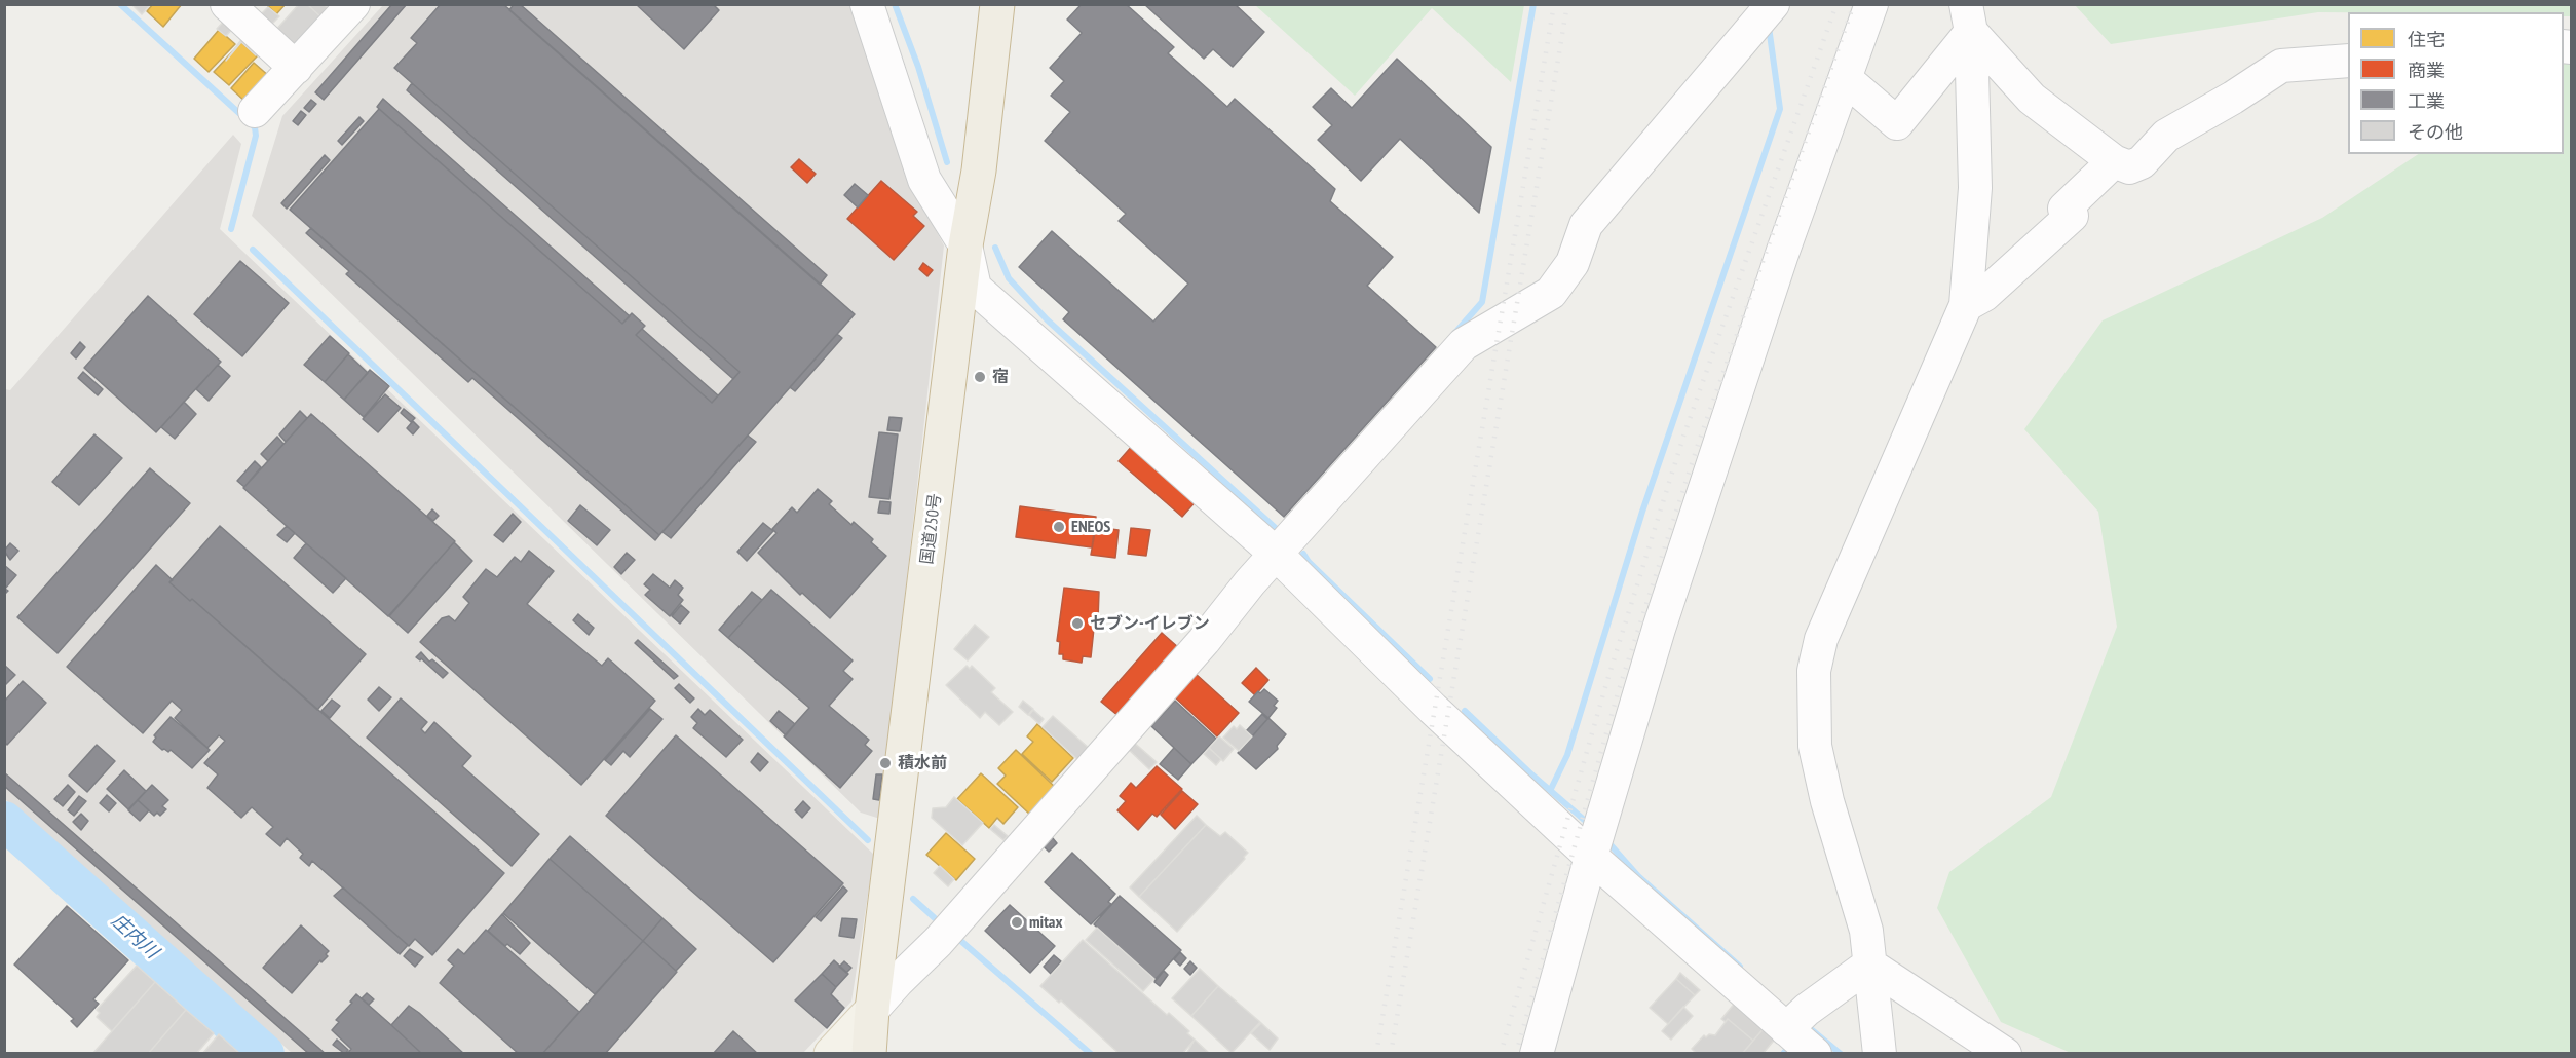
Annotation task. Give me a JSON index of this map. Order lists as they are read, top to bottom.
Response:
{
  "streets": {
    "highway": ["国道250号"]
  },
  "water": ["庄内川"],
  "places": [
    "宿",
    "ENEOS",
    "セブン-イレブン",
    "積水前",
    "mitax"
  ],
  "legend": [
    "住宅",
    "商業",
    "工業",
    "その他"
  ]
}
